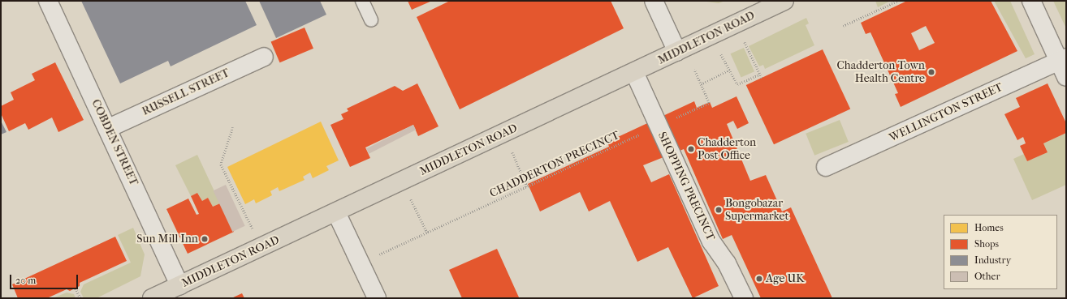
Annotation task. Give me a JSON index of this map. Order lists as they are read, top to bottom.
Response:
{
  "streets": {
    "main road": ["MIDDLETON ROAD"],
    "street": [
      "RUSSELL STREET",
      "WELLINGTON STREET",
      "COBDEN STREET",
      "SHOPPING PRECINCT"
    ],
    "path": ["CHADDERTON PRECINCT"]
  },
  "crossings": [
    ["MIDDLETON ROAD", "COBDEN STREET"],
    ["MIDDLETON ROAD", "SHOPPING PRECINCT"],
    ["RUSSELL STREET", "COBDEN STREET"],
    ["CHADDERTON PRECINCT", "SHOPPING PRECINCT"]
  ],
  "places": [
    "Chadderton Town Health Centre",
    "Chadderton Post Office",
    "Bongobazar Supermarket",
    "Sun Mill Inn",
    "Age UK"
  ],
  "legend": [
    "Homes",
    "Shops",
    "Industry",
    "Other"
  ],
  "scale_bar": "20 m"
}
